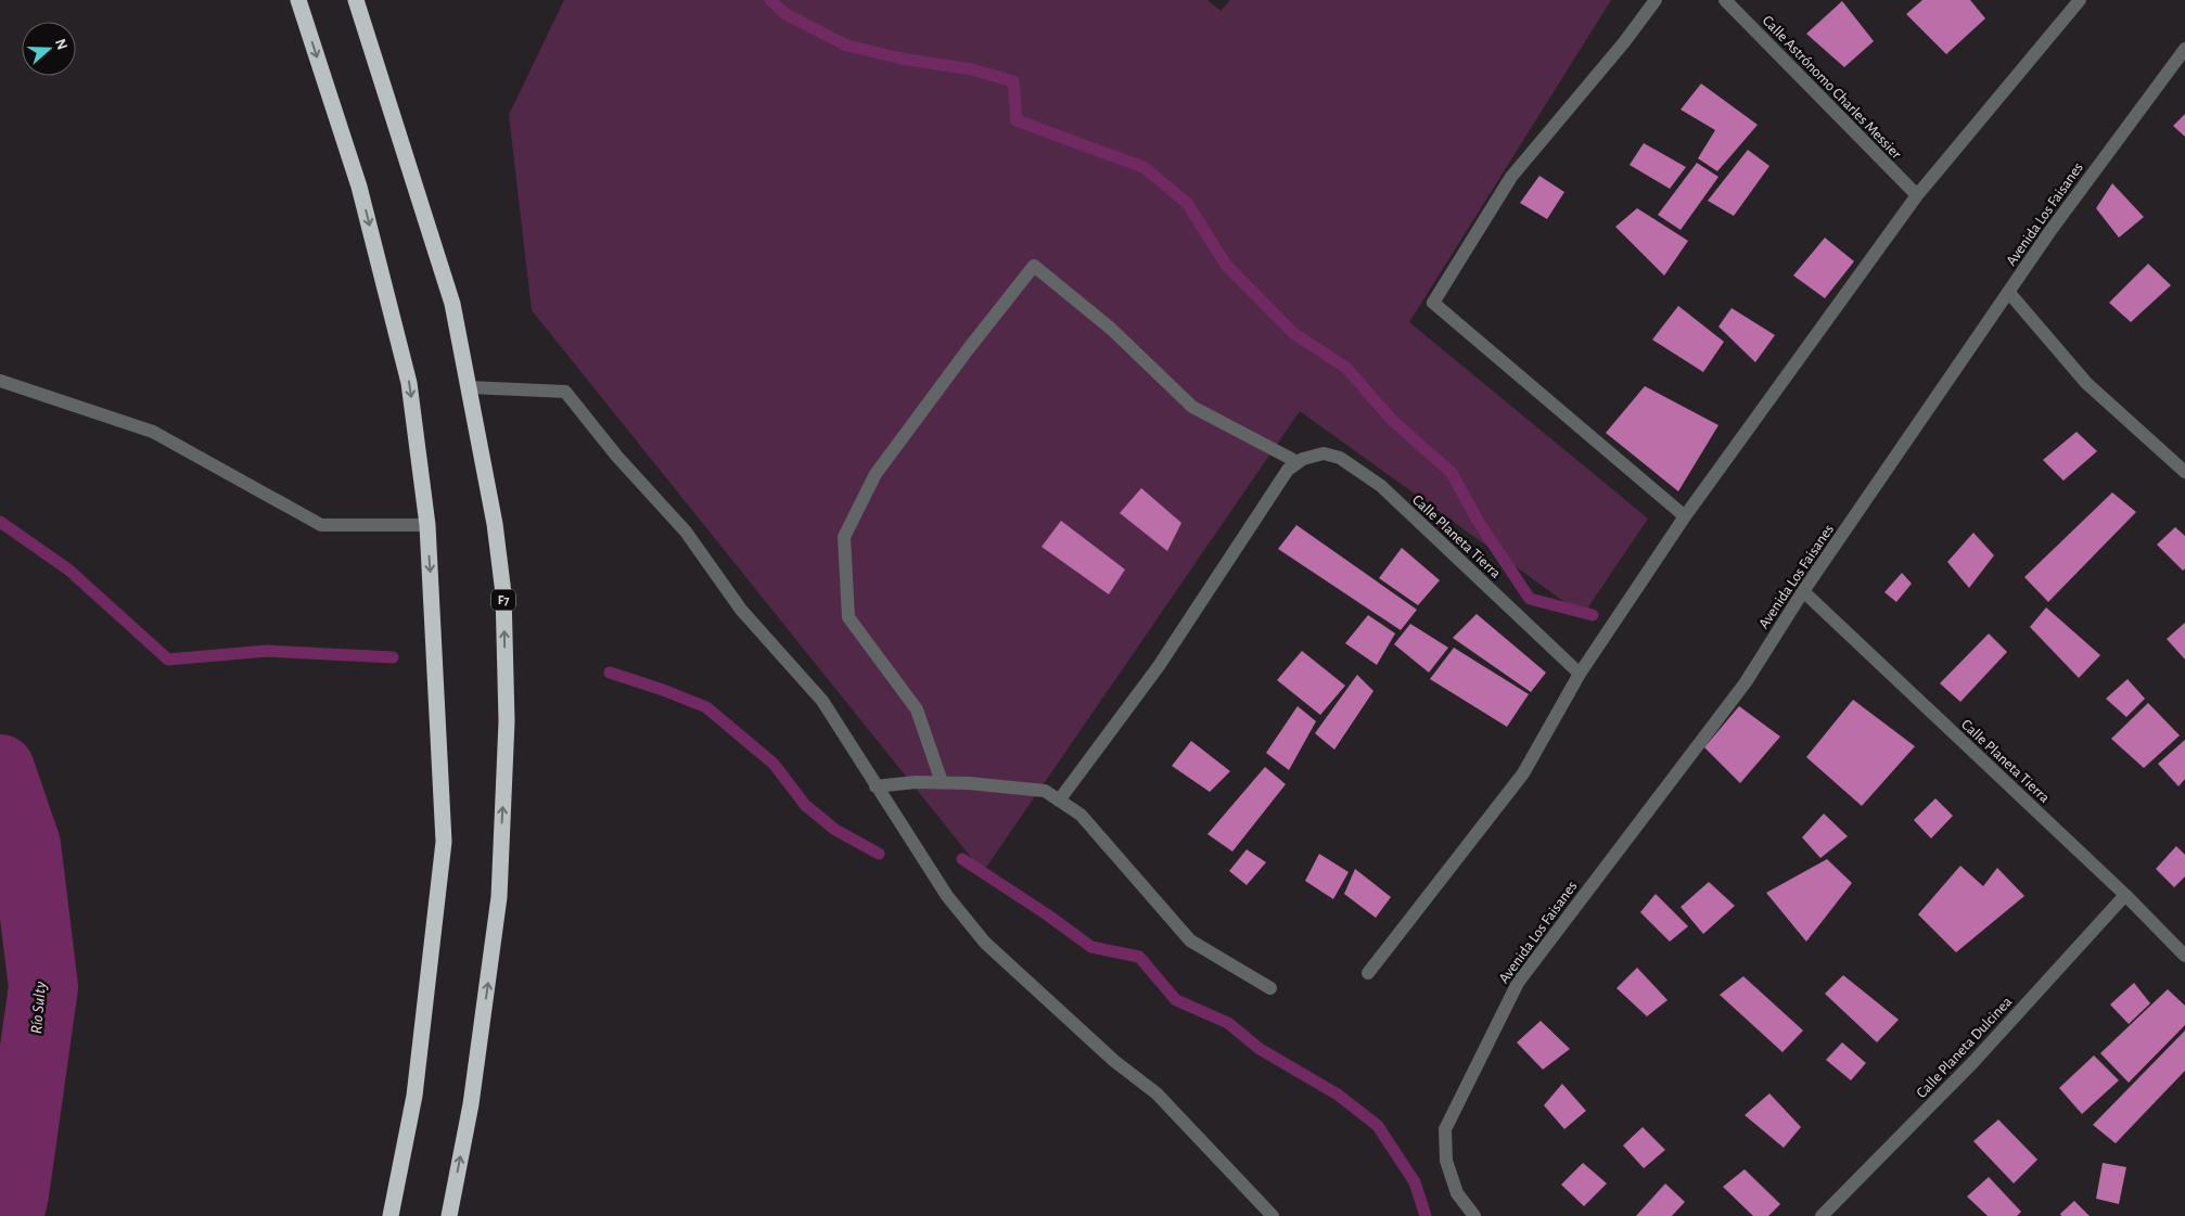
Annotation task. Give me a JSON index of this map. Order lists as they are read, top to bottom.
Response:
{
  "streets": {
    "highway": ["F7"],
    "street": [
      "Calle Astrónomo Charles Messier",
      "Avenida Los Faisanes",
      "Calle Planeta Tierra",
      "Calle Planeta Dulcinea"
    ]
  },
  "crossings": [
    ["Avenida Los Faisanes", "Calle Planeta Tierra"],
    ["Calle Planeta Tierra", "Calle Planeta Dulcinea"]
  ],
  "water": ["Río Sulty"],
  "north": "right"
}
